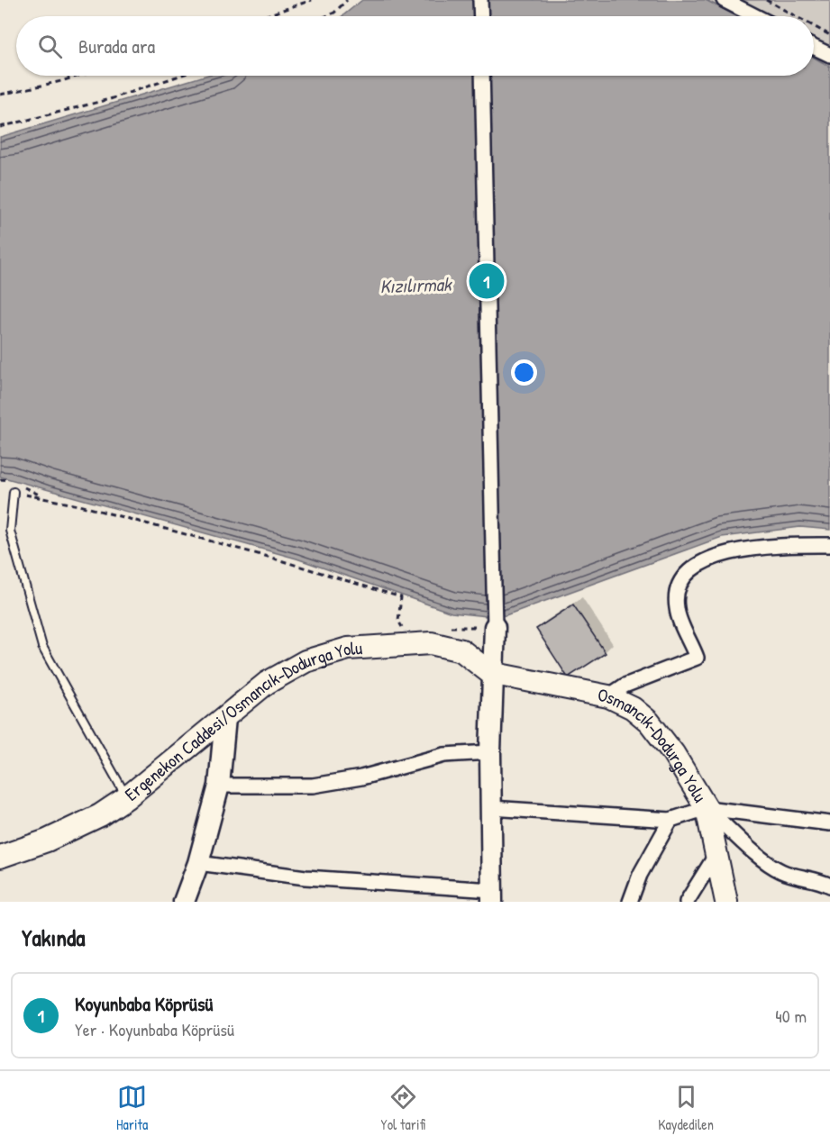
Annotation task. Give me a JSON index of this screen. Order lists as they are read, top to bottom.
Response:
{
  "streets": {
    "main road": ["Ergenekon Caddesi/Osmancık-Dodurga Yolu", "Osmancık-Dodurga Yolu"]
  },
  "crossings": [
    ["Ergenekon Caddesi/Osmancık-Dodurga Yolu", "Osmancık-Dodurga Yolu"]
  ],
  "water": ["Kızılırmak"],
  "page": {
    "search": "Burada ara",
    "pins": "1",
    "heading": "Yakında",
    "list": [
      {
        "mark": "1",
        "name": "Koyunbaba Köprüsü",
        "note": "Yer · Koyunbaba Köprüsü",
        "value": "40 m"
      }
    ],
    "nav": ["Harita", "Yol tarifi", "Kaydedilen"]
  }
}
